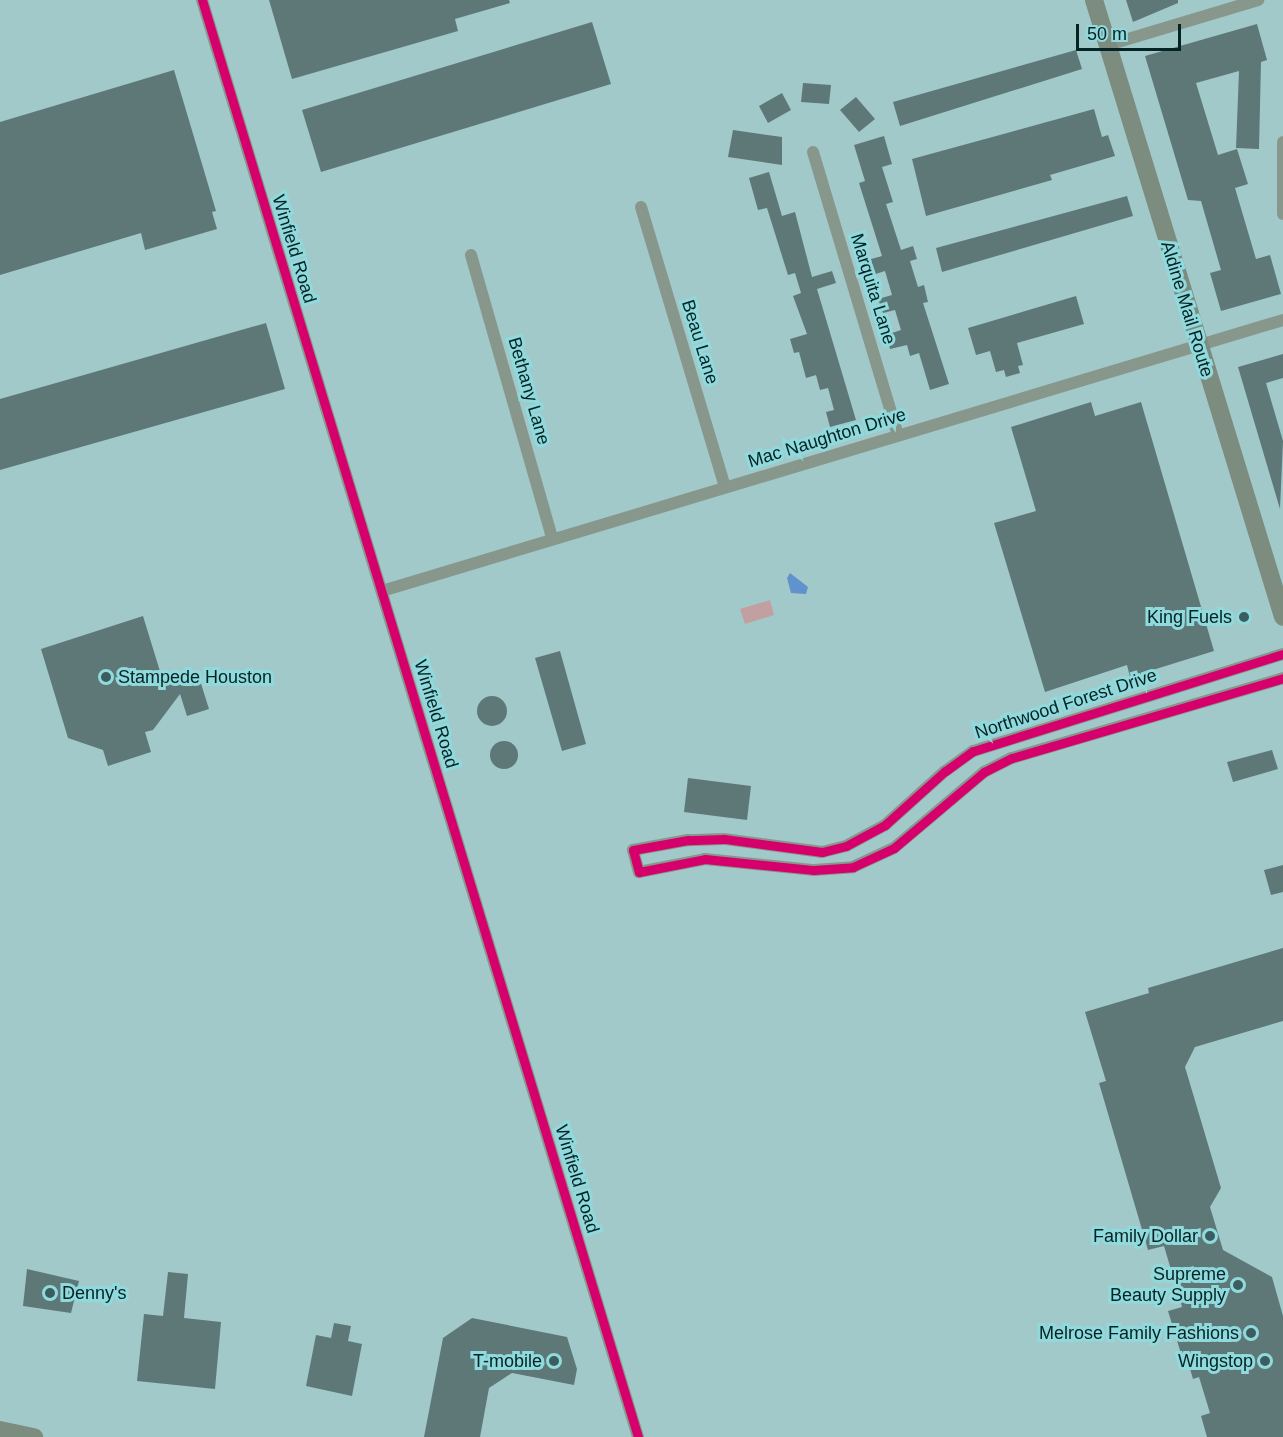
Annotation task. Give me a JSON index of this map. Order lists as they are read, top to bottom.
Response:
{
  "streets": {
    "main road": ["Aldine Mail Route"],
    "street": [
      "Winfield Road",
      "Marquita Lane",
      "Beau Lane",
      "Bethany Lane",
      "Mac Naughton Drive",
      "Northwood Forest Drive"
    ]
  },
  "crossings": [
    ["Winfield Road", "Mac Naughton Drive"],
    ["Marquita Lane", "Mac Naughton Drive"],
    ["Aldine Mail Route", "Mac Naughton Drive"],
    ["Beau Lane", "Mac Naughton Drive"],
    ["Bethany Lane", "Mac Naughton Drive"]
  ],
  "places": [
    "King Fuels",
    "Stampede Houston",
    "Family Dollar",
    "Supreme Beauty Supply",
    "Denny's",
    "Melrose Family Fashions",
    "T-mobile",
    "Wingstop"
  ],
  "scale_bar": "50 m"
}
